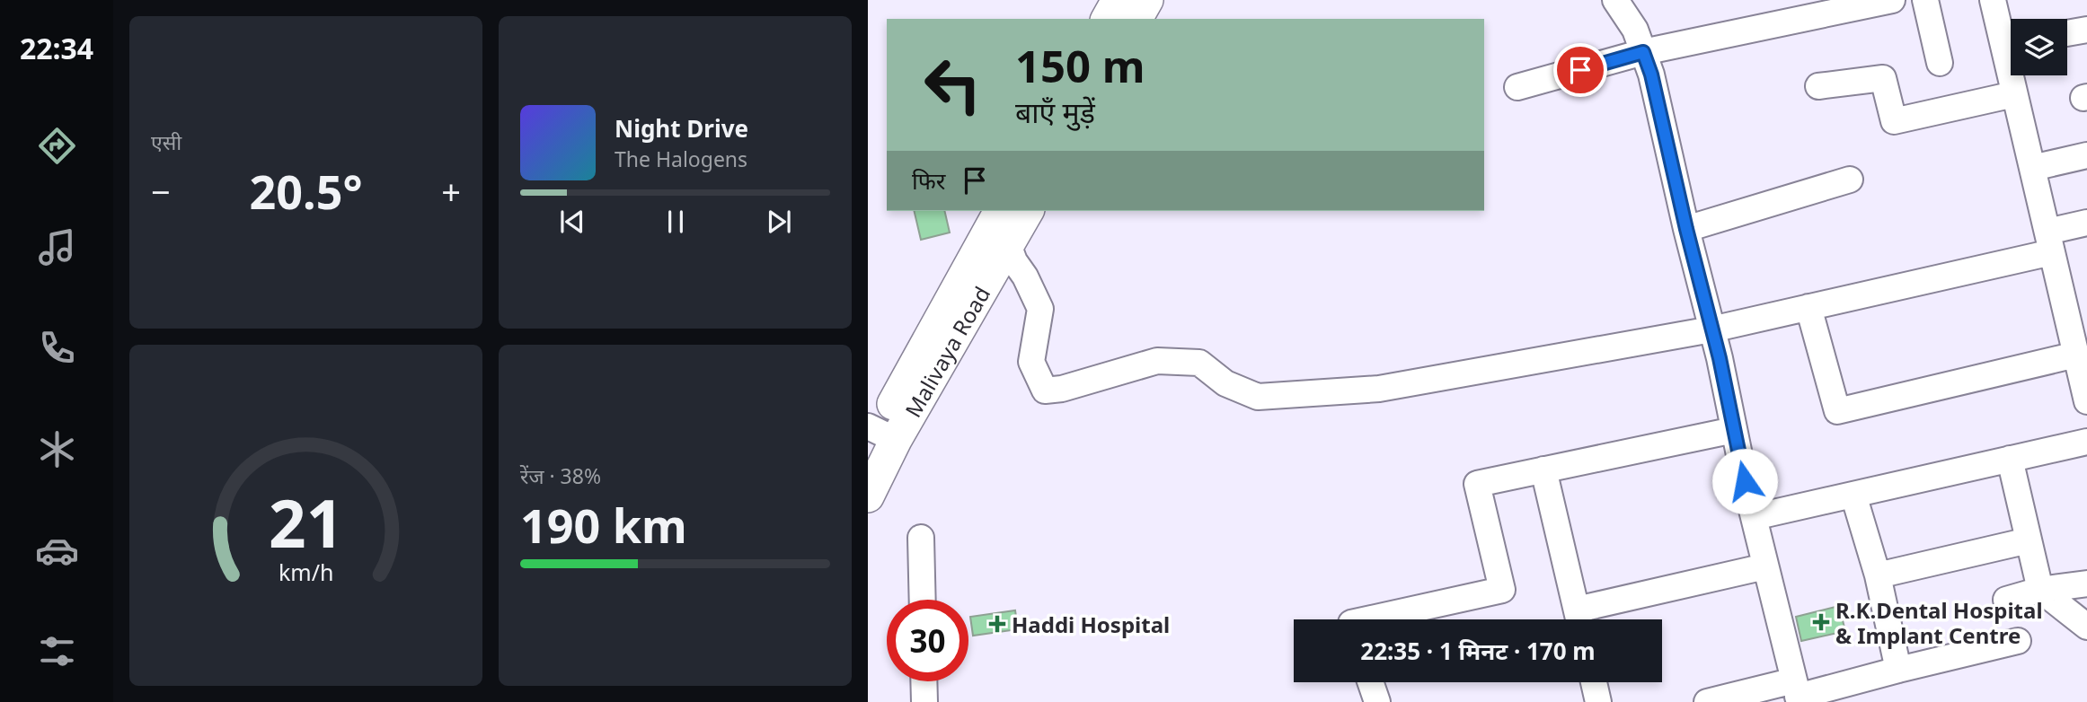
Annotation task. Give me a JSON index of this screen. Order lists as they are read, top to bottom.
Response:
{
  "streets": {
    "main road": ["Malivaya Road"]
  },
  "places": {
    "health": ["R.K.Dental Hospital & Implant Centre", "Haddi Hospital"]
  },
  "page": {
    "tabs": "22:34",
    "tile": [
      "एसी",
      ["रेंज · 38%", "190 km"]
    ],
    "turn": ["150 m", "बाएँ मुड़ें"],
    "song": ["Night Drive", "The Halogens"],
    "then": "फिर",
    "heat": ["−", "20.5°", "+"],
    "limit": "30",
    "trip": "22:35 · 1 मिनट · 170 m",
    "gauge": ["21", "km/h"]
  }
}
